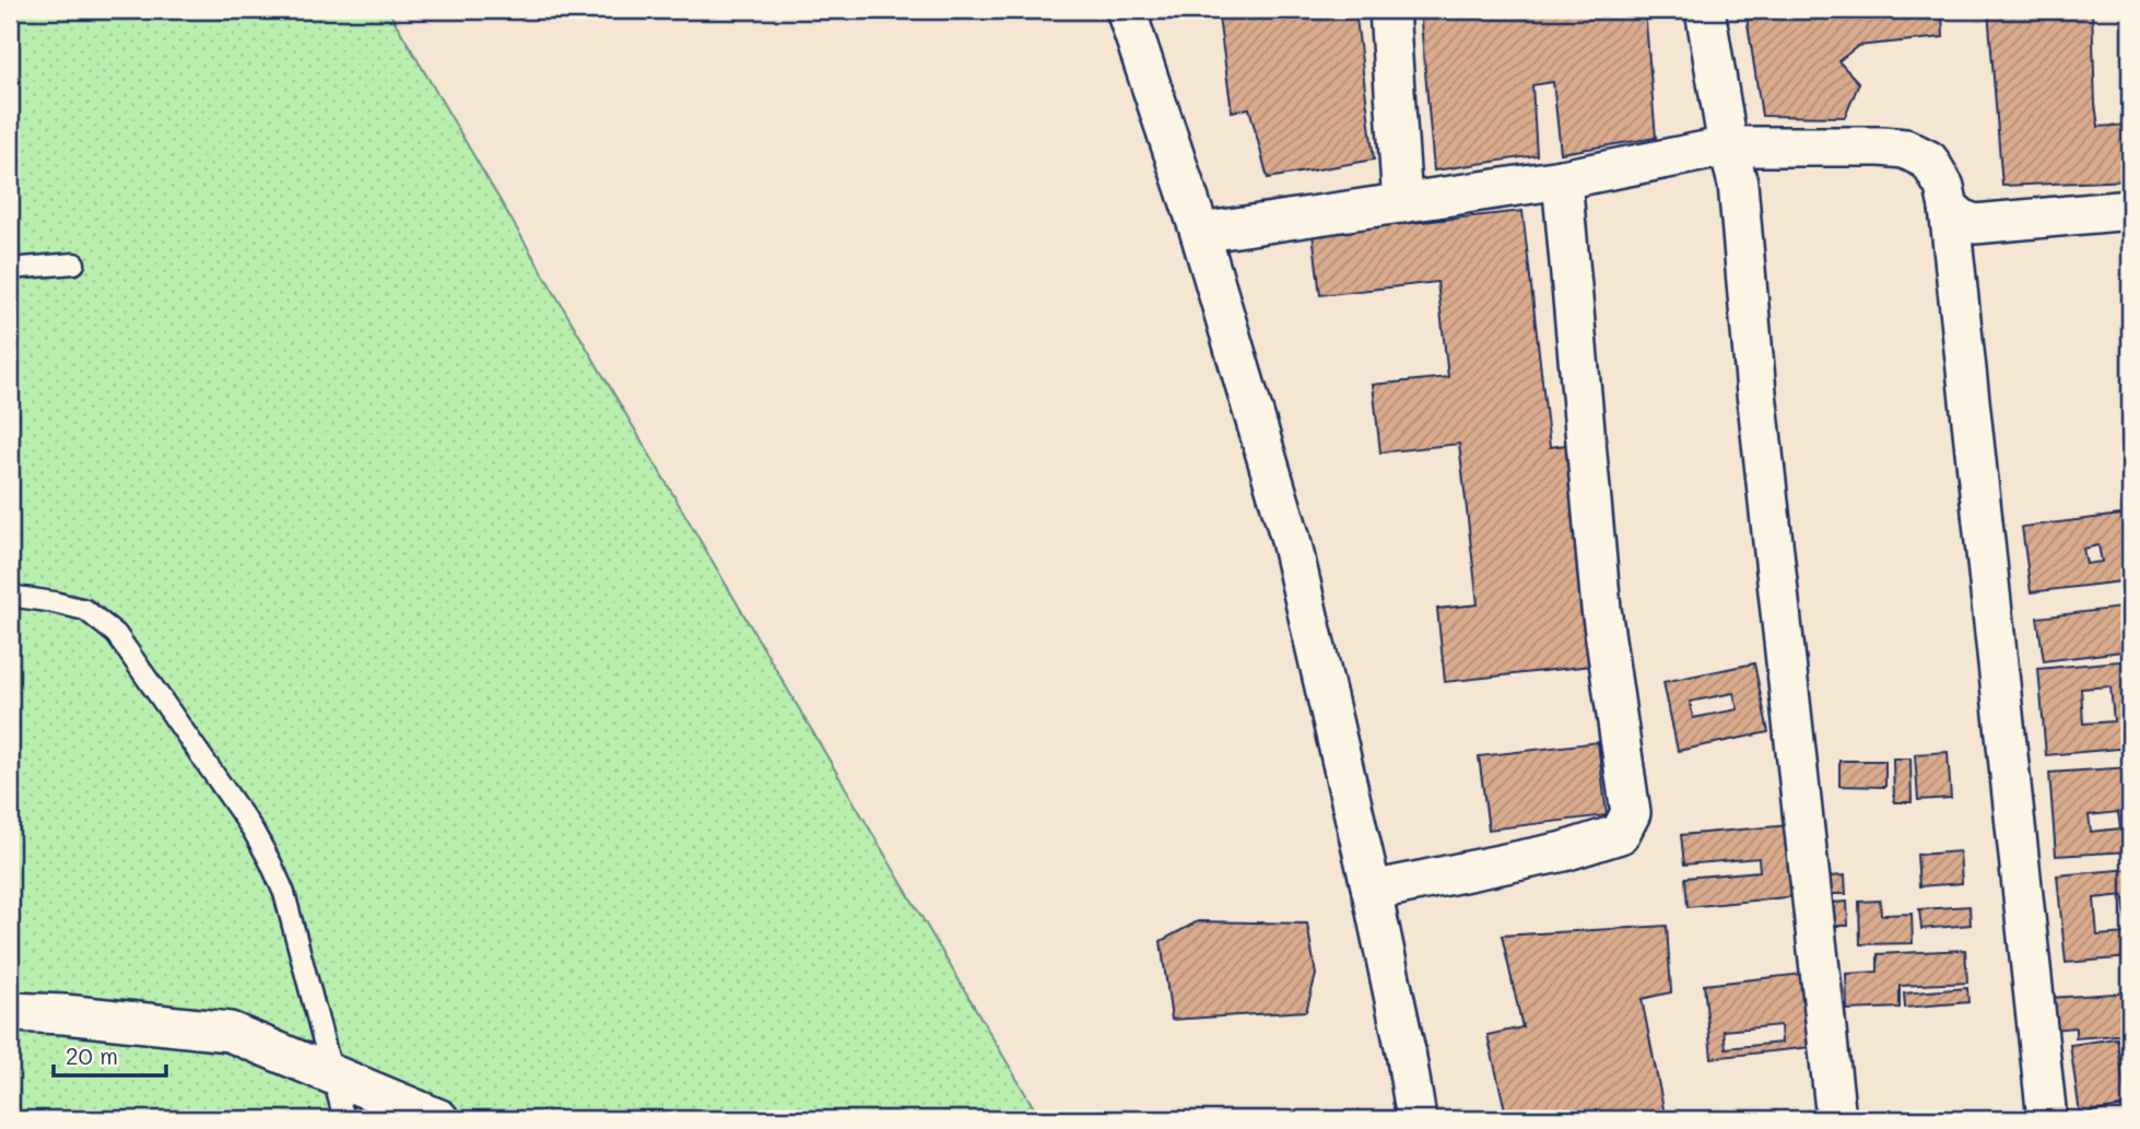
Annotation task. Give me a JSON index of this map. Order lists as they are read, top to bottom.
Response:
{
  "scale_bar": "20 m"
}
